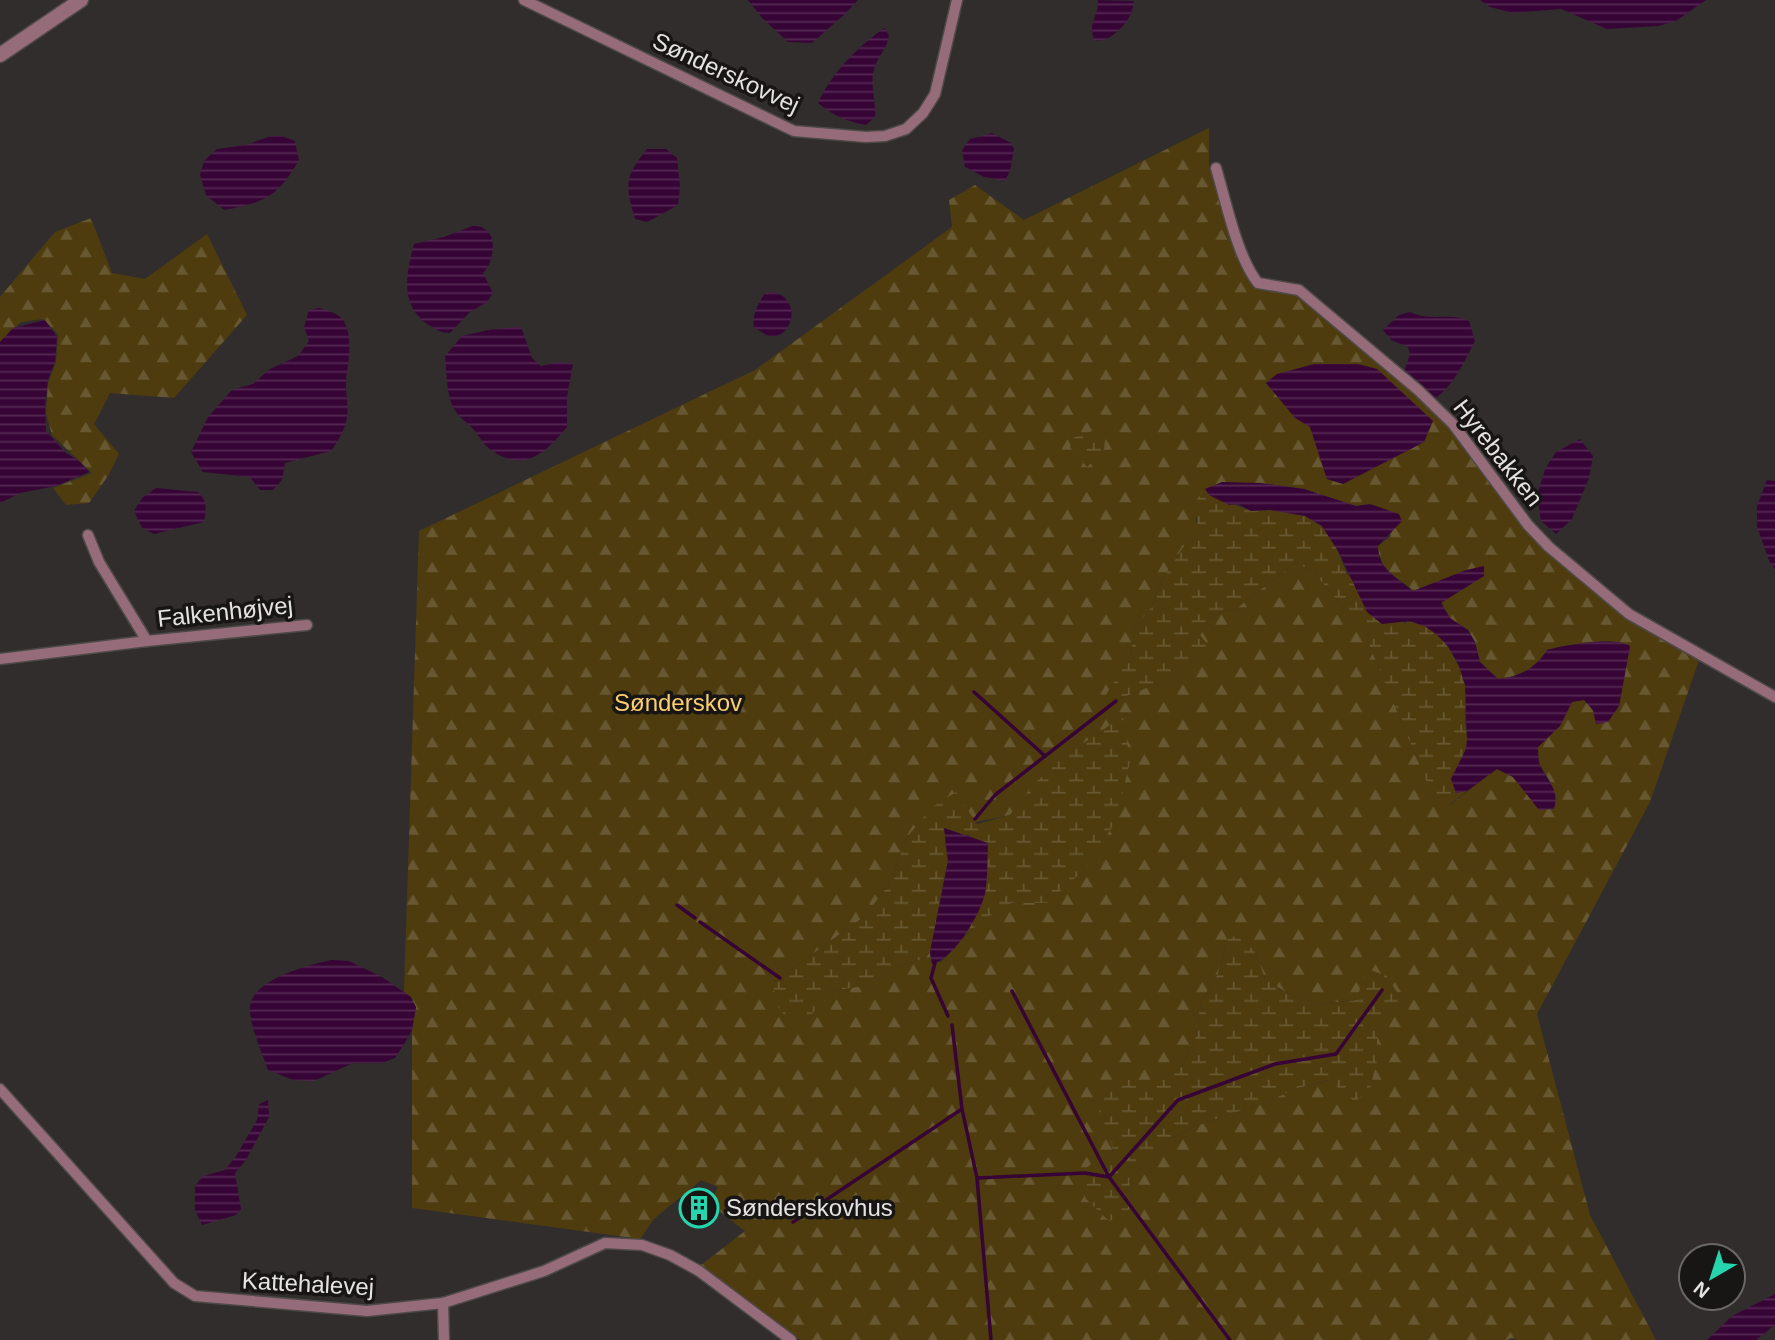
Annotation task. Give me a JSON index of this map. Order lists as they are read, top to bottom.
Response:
{
  "streets": {
    "street": [
      "Sønderskovvej",
      "Hyrebakken",
      "Falkenhøjvej",
      "Kattehalevej"
    ]
  },
  "parks": ["Sønderskov"],
  "places": {
    "building": ["Sønderskovhus"]
  },
  "north": "bottom left"
}
